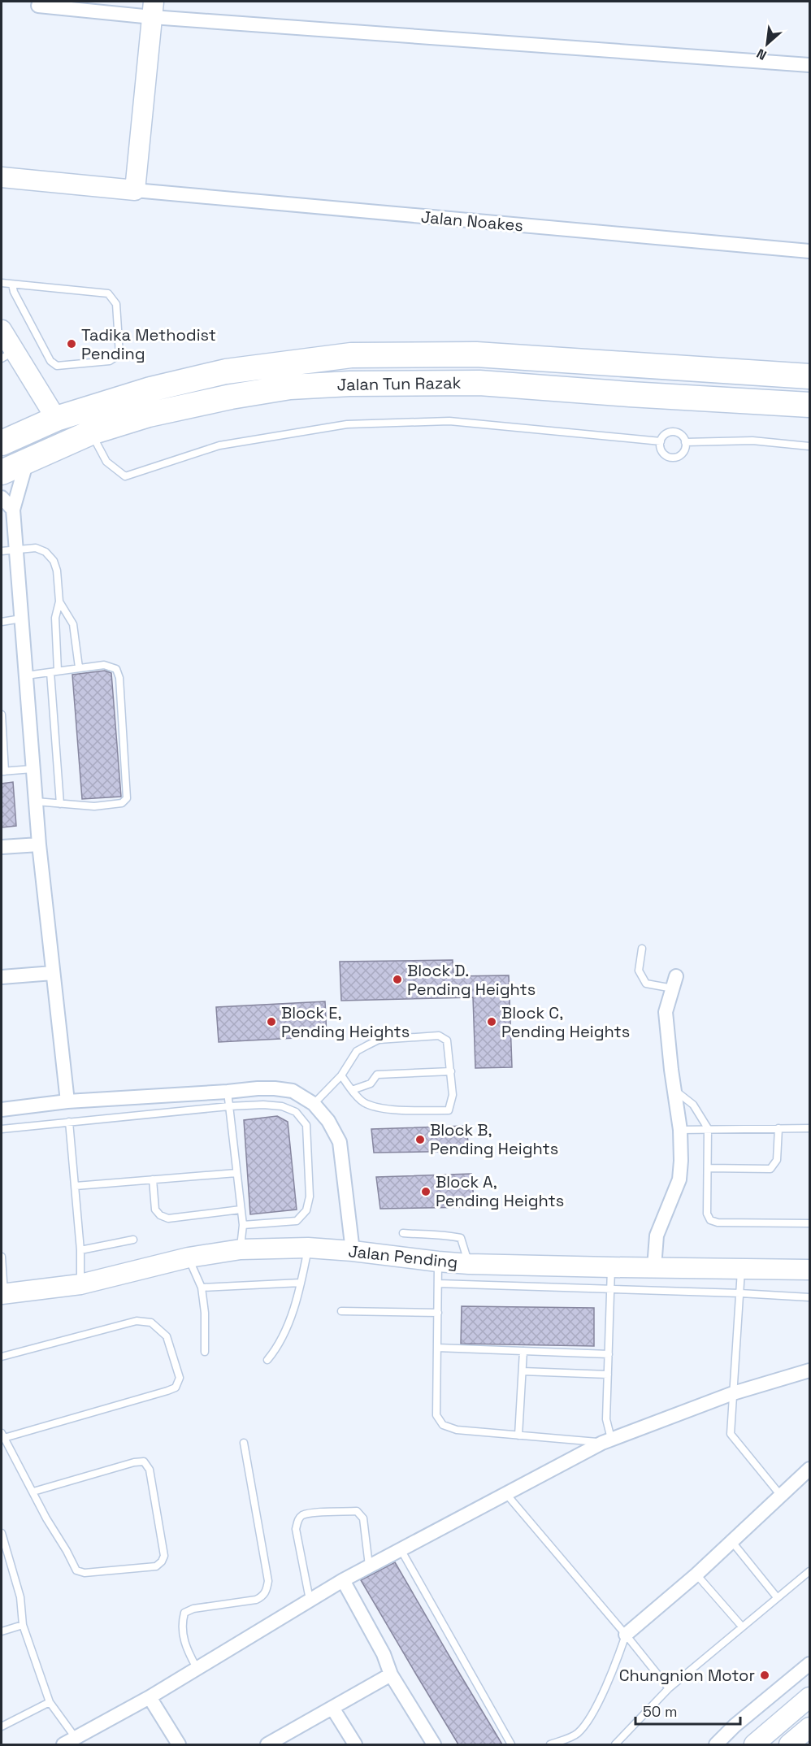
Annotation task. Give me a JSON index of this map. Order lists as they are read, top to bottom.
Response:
{
  "streets": {
    "highway": ["Jalan Tun Razak"],
    "street": ["Jalan Noakes", "Jalan Pending"]
  },
  "places": [
    "Tadika Methodist Pending",
    "Block D. Pending Heights",
    "Block E, Pending Heights",
    "Block C, Pending Heights",
    "Block B, Pending Heights",
    "Block A, Pending Heights",
    "Chungnion Motor"
  ],
  "scale_bar": "50 m",
  "north": "bottom left"
}
